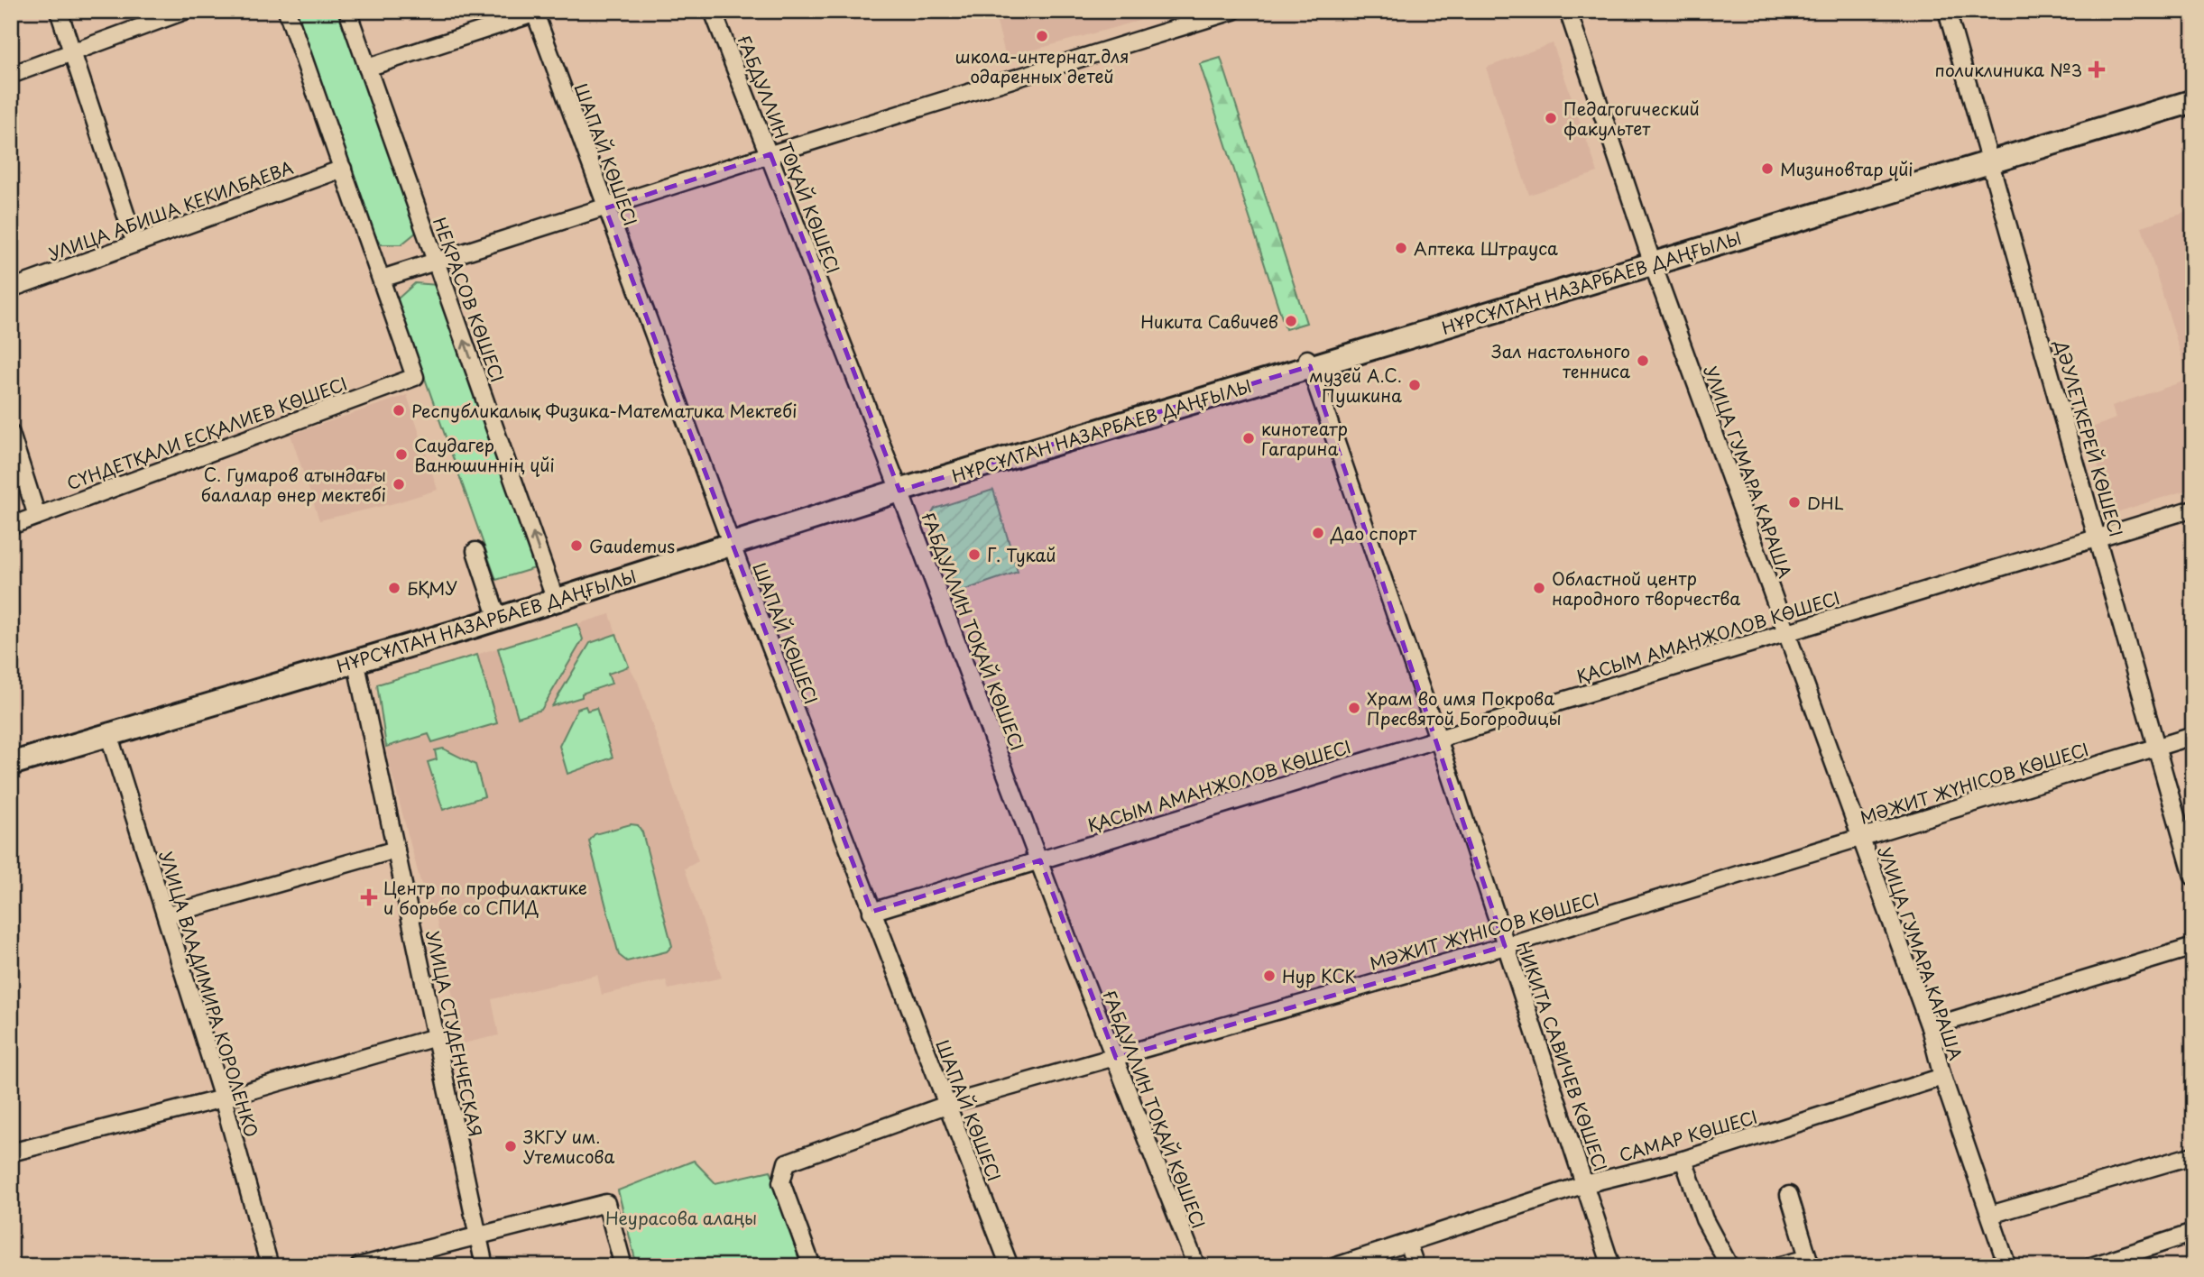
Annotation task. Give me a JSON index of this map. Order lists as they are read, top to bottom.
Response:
{
  "streets": {
    "main road": ["НҰРСҰЛТАН НАЗАРБАЕВ ДАҢҒЫЛЫ"],
    "street": [
      "ШАПАЙ КӨШЕСІ",
      "ҒАБДУЛЛИН ТОҚАЙ КӨШЕСІ",
      "УЛИЦА АБИША КЕКИЛБАЕВА",
      "НЕКРАСОВ КӨШЕСІ",
      "СҮНДЕТҚАЛИ ЕСҚАЛИЕВ КӨШЕСІ",
      "ДӘУЛЕТКЕРЕЙ КӨШЕСІ",
      "УЛИЦА ГУМАРА КАРАША",
      "ҚАСЫМ АМАНЖОЛОВ КӨШЕСІ",
      "МӘЖИТ ЖҮНІСОВ КӨШЕСІ",
      "УЛИЦА ВЛАДИМИРА КОРОЛЕНКО",
      "УЛИЦА СТУДЕНЧЕСКАЯ",
      "НИКИТА САВИЧЕВ КӨШЕСІ",
      "САМАР КӨШЕСІ"
    ]
  },
  "crossings": [
    ["ШАПАЙ КӨШЕСІ", "НҰРСҰЛТАН НАЗАРБАЕВ ДАҢҒЫЛЫ"],
    ["ШАПАЙ КӨШЕСІ", "ҚАСЫМ АМАНЖОЛОВ КӨШЕСІ"],
    ["ШАПАЙ КӨШЕСІ", "МӘЖИТ ЖҮНІСОВ КӨШЕСІ"],
    ["ҒАБДУЛЛИН ТОҚАЙ КӨШЕСІ", "НҰРСҰЛТАН НАЗАРБАЕВ ДАҢҒЫЛЫ"],
    ["ҒАБДУЛЛИН ТОҚАЙ КӨШЕСІ", "ҚАСЫМ АМАНЖОЛОВ КӨШЕСІ"],
    ["ҒАБДУЛЛИН ТОҚАЙ КӨШЕСІ", "МӘЖИТ ЖҮНІСОВ КӨШЕСІ"],
    ["НҰРСҰЛТАН НАЗАРБАЕВ ДАҢҒЫЛЫ", "НЕКРАСОВ КӨШЕСІ"],
    ["НҰРСҰЛТАН НАЗАРБАЕВ ДАҢҒЫЛЫ", "ДӘУЛЕТКЕРЕЙ КӨШЕСІ"],
    ["НҰРСҰЛТАН НАЗАРБАЕВ ДАҢҒЫЛЫ", "УЛИЦА ГУМАРА КАРАША"],
    ["НҰРСҰЛТАН НАЗАРБАЕВ ДАҢҒЫЛЫ", "УЛИЦА ВЛАДИМИРА КОРОЛЕНКО"],
    ["НҰРСҰЛТАН НАЗАРБАЕВ ДАҢҒЫЛЫ", "УЛИЦА СТУДЕНЧЕСКАЯ"],
    ["НҰРСҰЛТАН НАЗАРБАЕВ ДАҢҒЫЛЫ", "НИКИТА САВИЧЕВ КӨШЕСІ"],
    ["ДӘУЛЕТКЕРЕЙ КӨШЕСІ", "ҚАСЫМ АМАНЖОЛОВ КӨШЕСІ"],
    ["ДӘУЛЕТКЕРЕЙ КӨШЕСІ", "МӘЖИТ ЖҮНІСОВ КӨШЕСІ"],
    ["УЛИЦА ГУМАРА КАРАША", "ҚАСЫМ АМАНЖОЛОВ КӨШЕСІ"],
    ["УЛИЦА ГУМАРА КАРАША", "МӘЖИТ ЖҮНІСОВ КӨШЕСІ"],
    ["УЛИЦА ГУМАРА КАРАША", "САМАР КӨШЕСІ"],
    ["ҚАСЫМ АМАНЖОЛОВ КӨШЕСІ", "НИКИТА САВИЧЕВ КӨШЕСІ"],
    ["МӘЖИТ ЖҮНІСОВ КӨШЕСІ", "НИКИТА САВИЧЕВ КӨШЕСІ"],
    ["НИКИТА САВИЧЕВ КӨШЕСІ", "САМАР КӨШЕСІ"]
  ],
  "one_way": ["НЕКРАСОВ КӨШЕСІ"],
  "parks": ["Неурасова алаңы"],
  "places": {
    "other": [
      "школа-интернат для одаренных детей",
      "Педагогический факультет",
      "Мизиновтар үйі",
      "Аптека Штрауса",
      "Никита Савичев",
      "Зал настольного тенниса",
      "музей А.С. Пушкина",
      "Республикалық Физика-Математика Мектебі",
      "кинотеатр Гагарина",
      "Саудагер Ванюшиннің үйі",
      "С. Гумаров атындағы балалар өнер мектебі",
      "DHL",
      "Дао спорт",
      "Gaudemus",
      "Г. Тукай",
      "БҚМУ",
      "Областной центр народного творчества",
      "Храм во имя Покрова Пресвятой Богородицы",
      "Нур КСК",
      "ЗКГУ им. Утемисова"
    ],
    "health": ["поликлиника №3", "Центр по профилактике и борьбе со СПИД"]
  }
}
